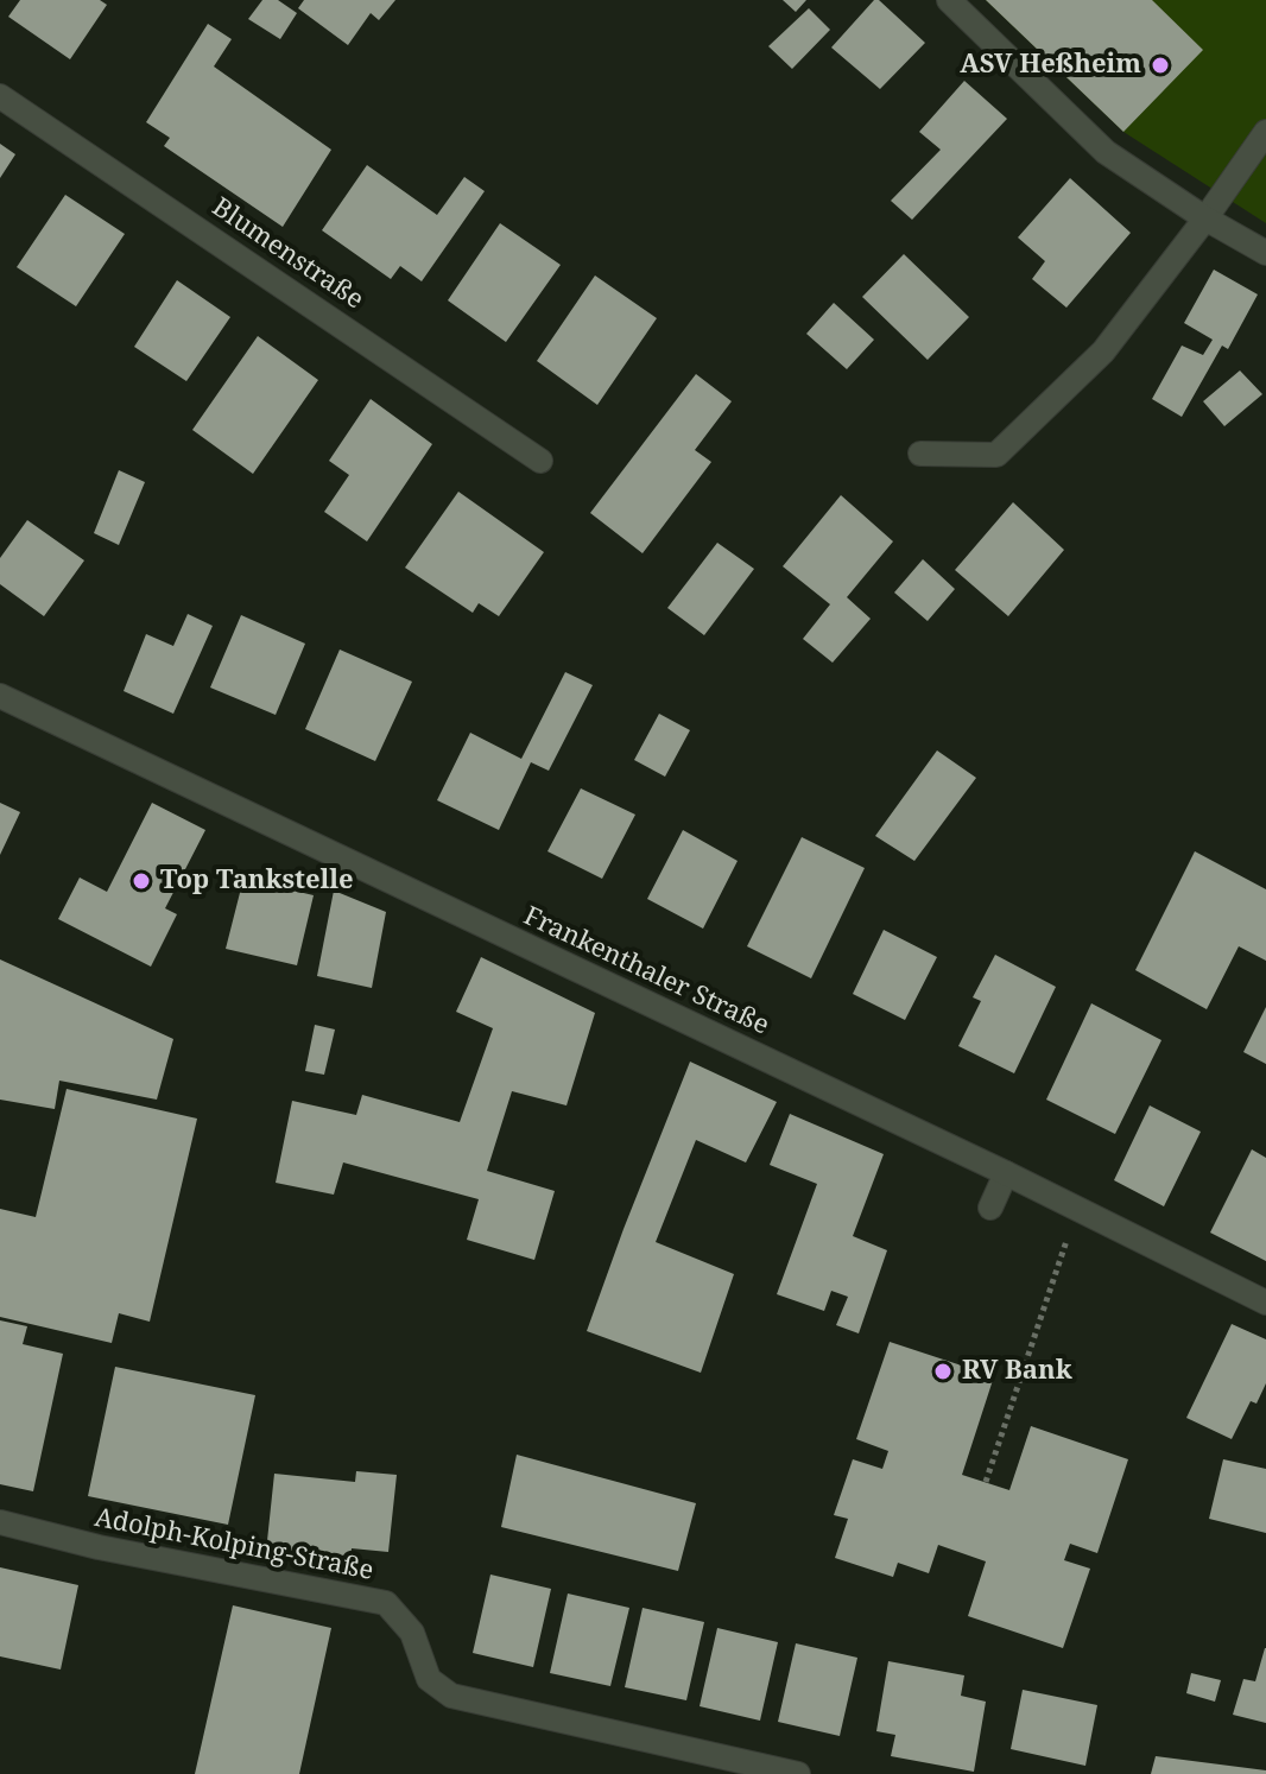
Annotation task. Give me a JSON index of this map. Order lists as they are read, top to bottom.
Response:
{
  "streets": {
    "street": ["Blumenstraße", "Frankenthaler Straße", "Adolph-Kolping-Straße"]
  },
  "places": ["ASV Heßheim", "Top Tankstelle", "RV Bank"]
}
